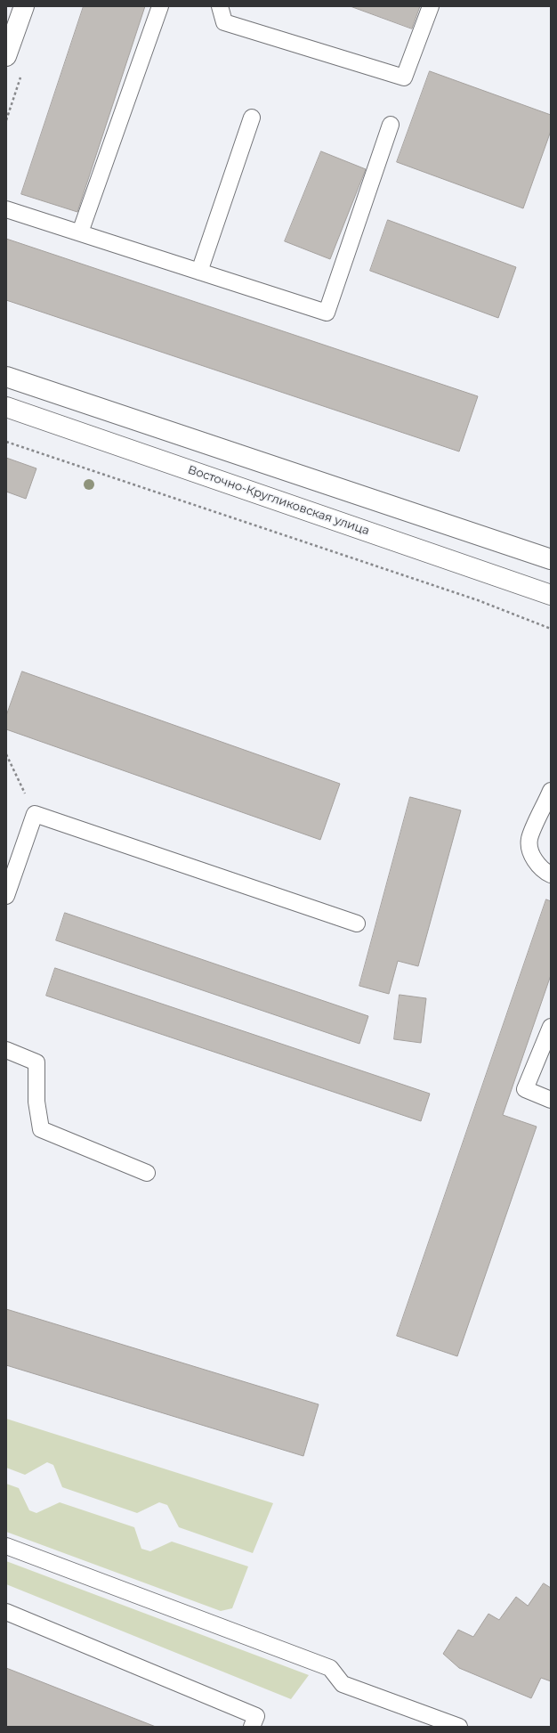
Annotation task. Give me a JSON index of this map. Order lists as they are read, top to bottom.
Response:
{
  "streets": {
    "street": ["Восточно-Кругликовская улица"]
  }
}
